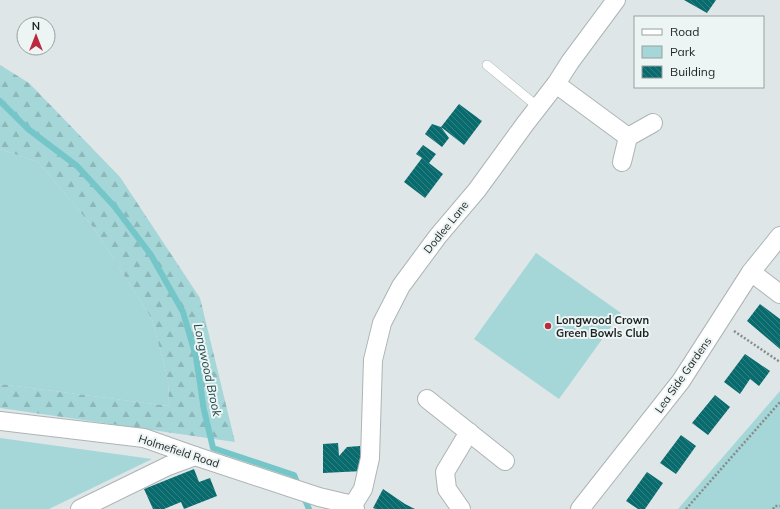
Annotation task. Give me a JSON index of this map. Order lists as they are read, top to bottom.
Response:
{
  "streets": {
    "street": ["Dodlee Lane", "Lea Side Gardens", "Holmefield Road"]
  },
  "crossings": [
    ["Dodlee Lane", "Holmefield Road"]
  ],
  "water": ["Longwood Brook"],
  "places": ["Longwood Crown Green Bowls Club"],
  "legend": ["Road", "Park", "Building"],
  "north": "top"
}
